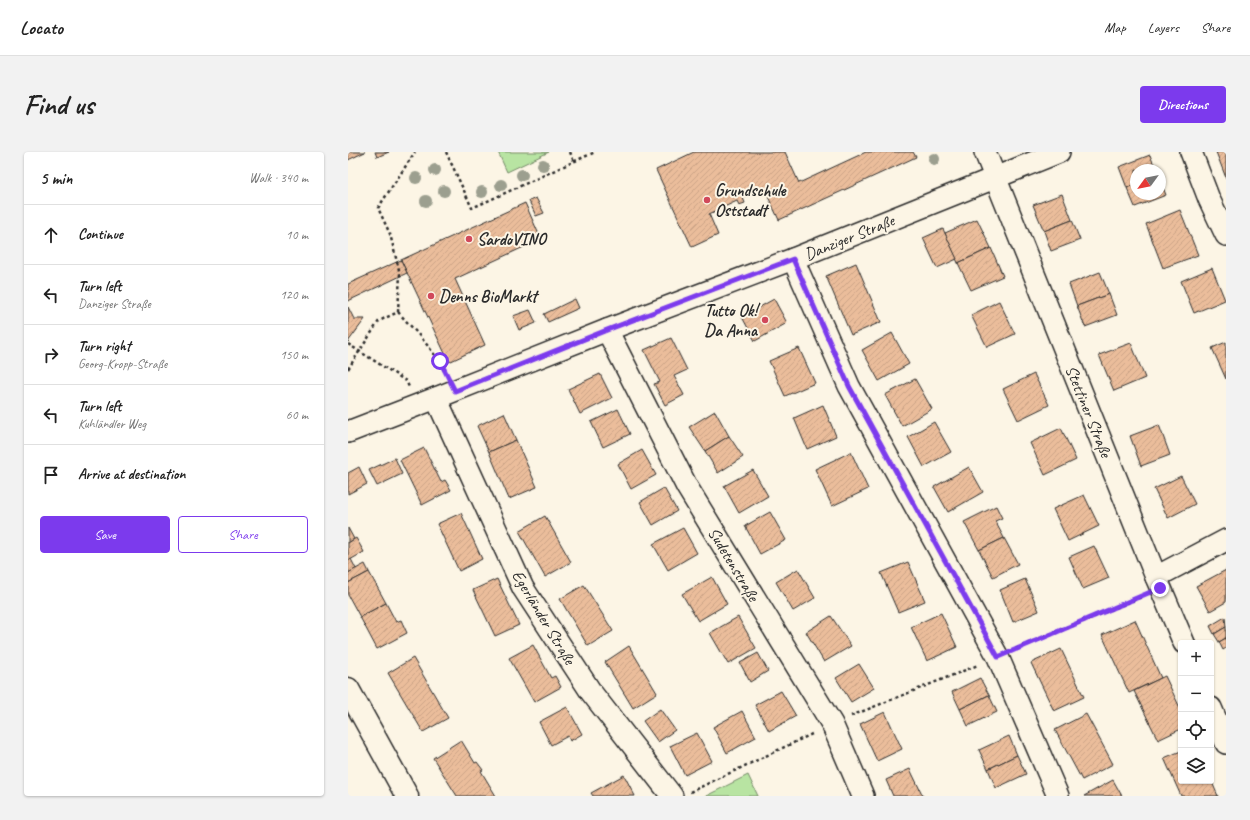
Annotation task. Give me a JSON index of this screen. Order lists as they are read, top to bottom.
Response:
{
  "streets": {
    "street": [
      "Danziger Straße",
      "Stettiner Straße",
      "Sudetenstraße",
      "Egerländer Straße"
    ]
  },
  "crossings": [
    ["Danziger Straße", "Stettiner Straße"],
    ["Danziger Straße", "Sudetenstraße"],
    ["Danziger Straße", "Egerländer Straße"]
  ],
  "places": [
    "Grundschule Oststadt",
    "SardoVINO",
    "Denns BioMarkt",
    "Tutto Ok! Da Anna"
  ],
  "north": "bottom left",
  "page": {
    "header": "Locato",
    "nav": ["Map", "Layers", "Share"],
    "buttons": [
      "Directions",
      ["Save", "Share"]
    ],
    "title": "Find us",
    "heading": ["5 min", "Walk · 340 m"],
    "list": [
      ["Continue", "10 m"],
      ["Turn left", "Danziger Straße", "120 m"],
      ["Turn right", "Georg-Kropp-Straße", "150 m"],
      ["Turn left", "Kuhländler Weg", "60 m"],
      "Arrive at destination"
    ],
    "map_buttons": ["+", "−"]
  }
}
